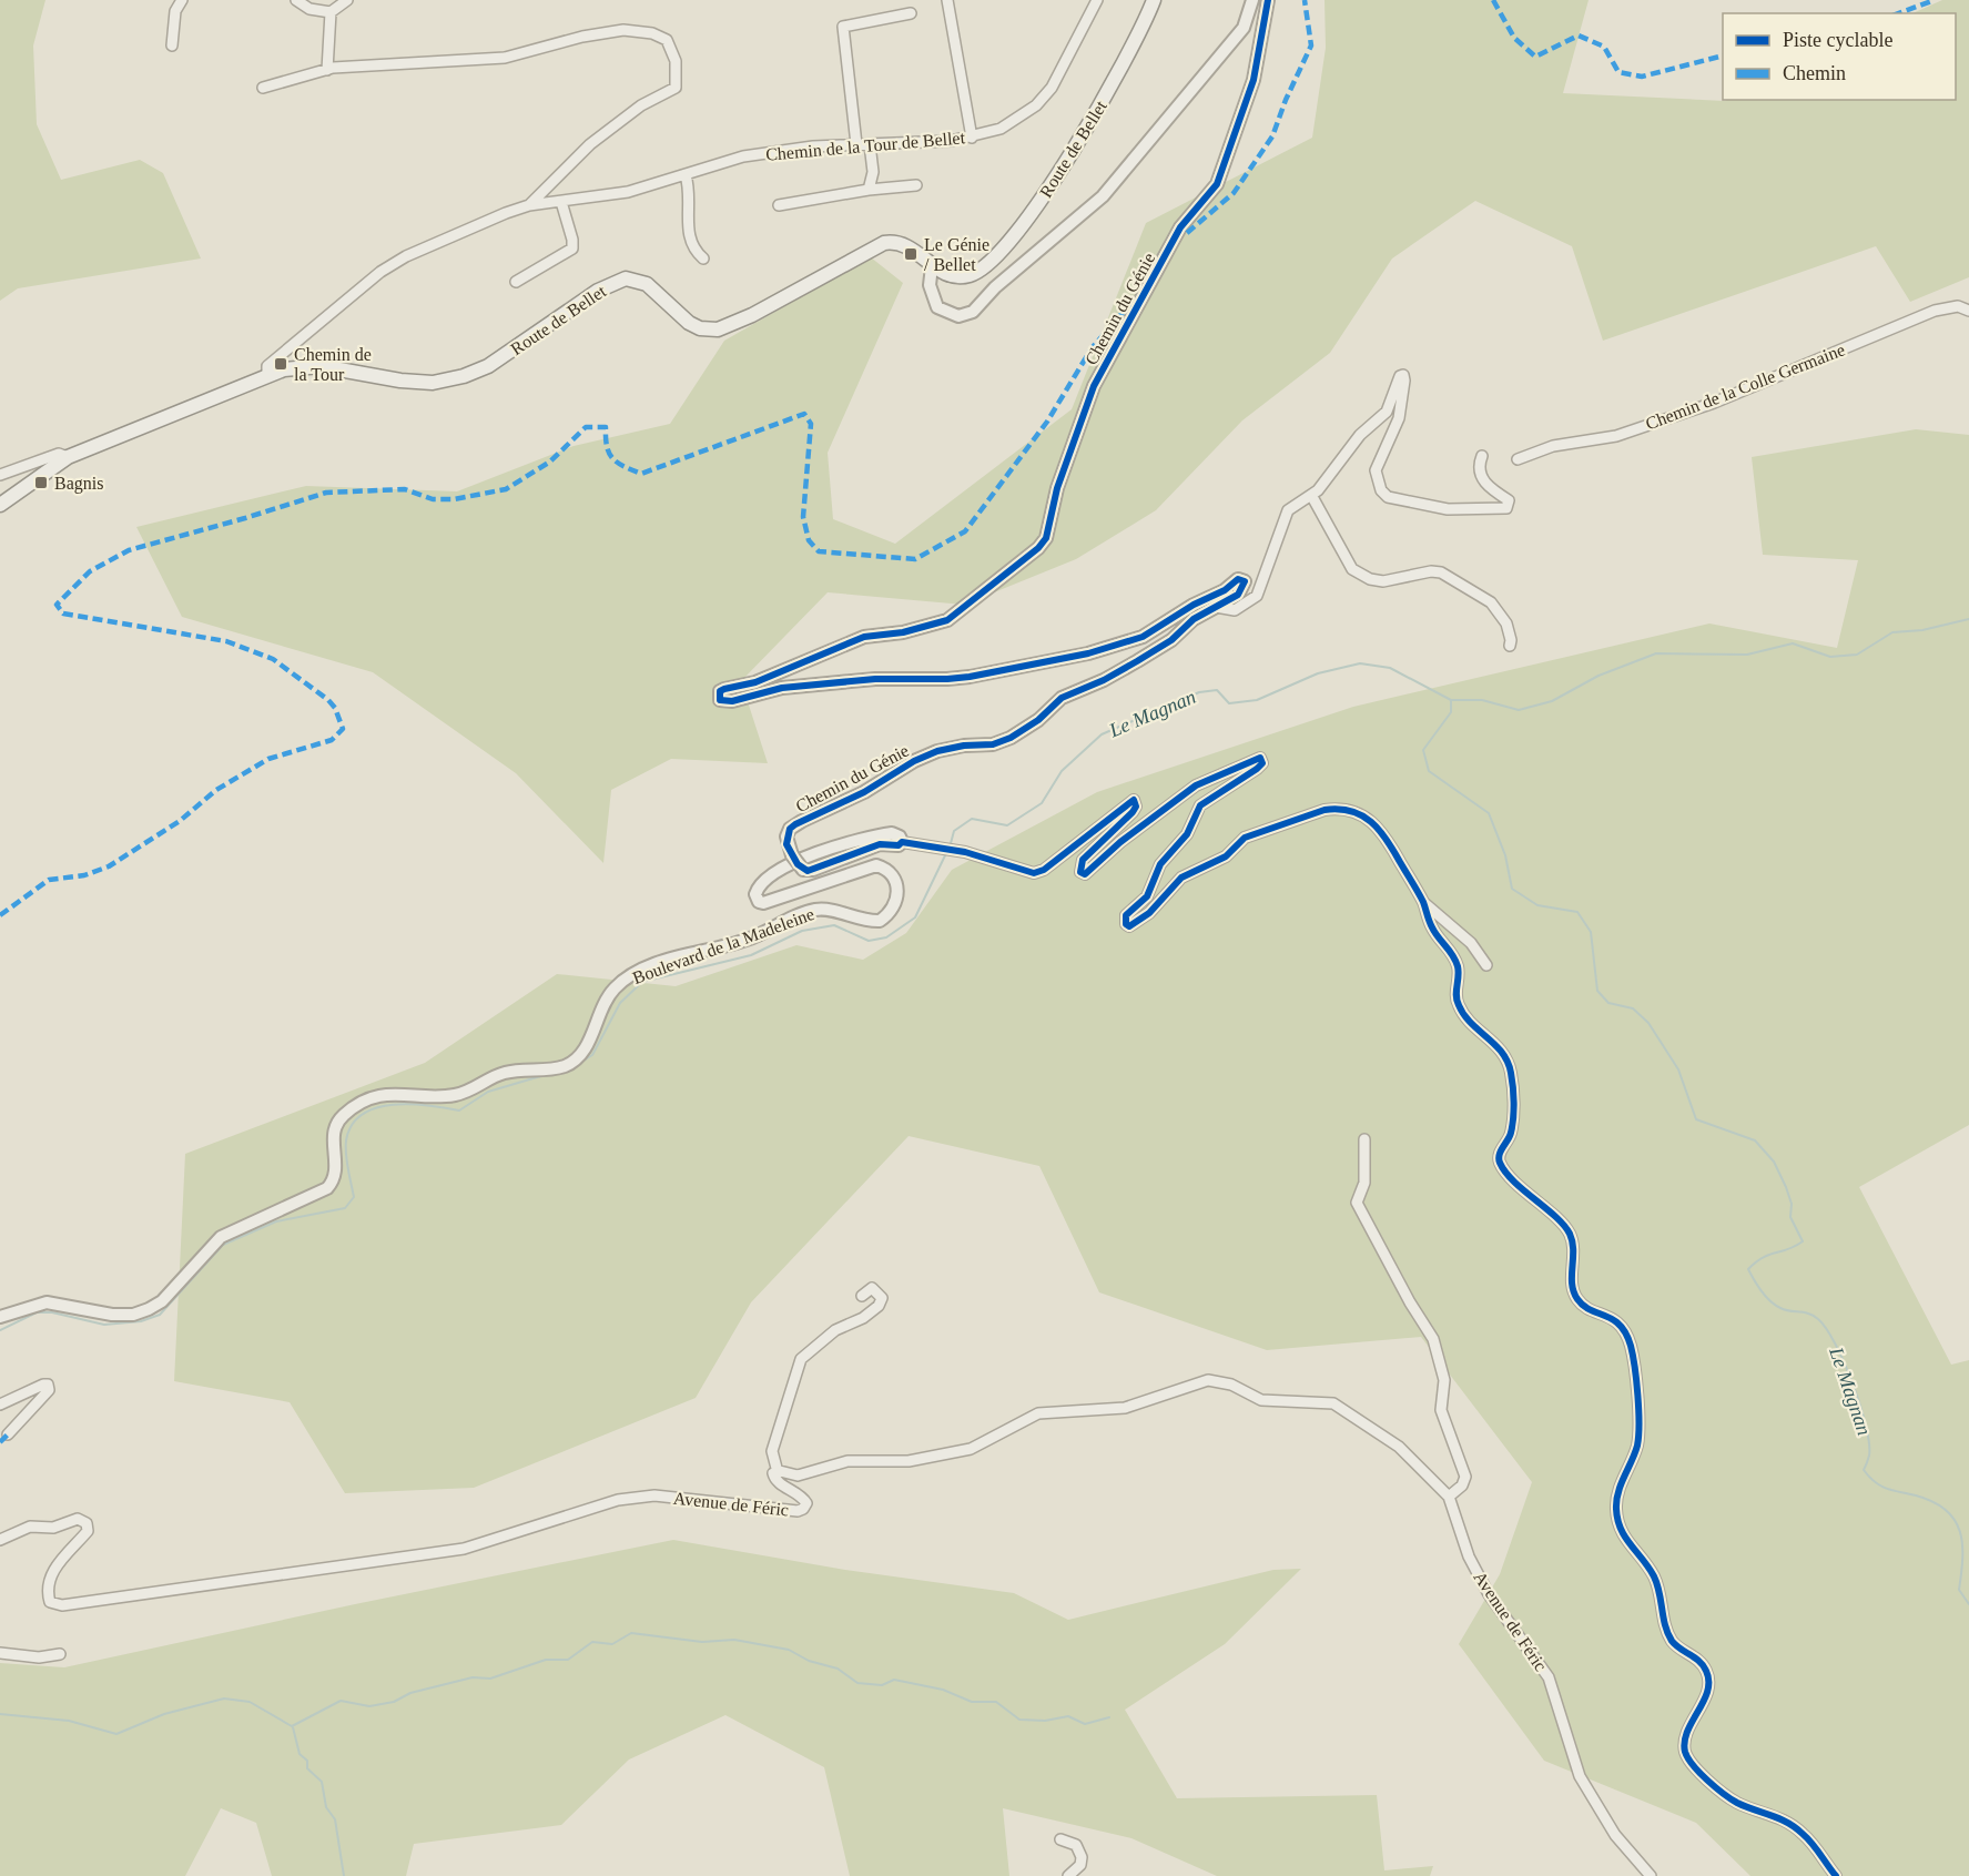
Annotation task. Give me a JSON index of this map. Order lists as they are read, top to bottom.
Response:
{
  "streets": {
    "main road": ["Route de Bellet"],
    "street": [
      "Chemin de la Tour de Bellet",
      "Chemin du Génie",
      "Chemin de la Colle Germaine",
      "Boulevard de la Madeleine",
      "Avenue de Féric"
    ]
  },
  "crossings": [
    ["Chemin de la Tour de Bellet", "Route de Bellet"],
    ["Chemin du Génie", "Boulevard de la Madeleine"]
  ],
  "water": ["Le Magnan"],
  "places": {
    "transit": ["Le Génie / Bellet", "Chemin de la Tour", "Bagnis"]
  },
  "legend": ["Piste cyclable", "Chemin"]
}
